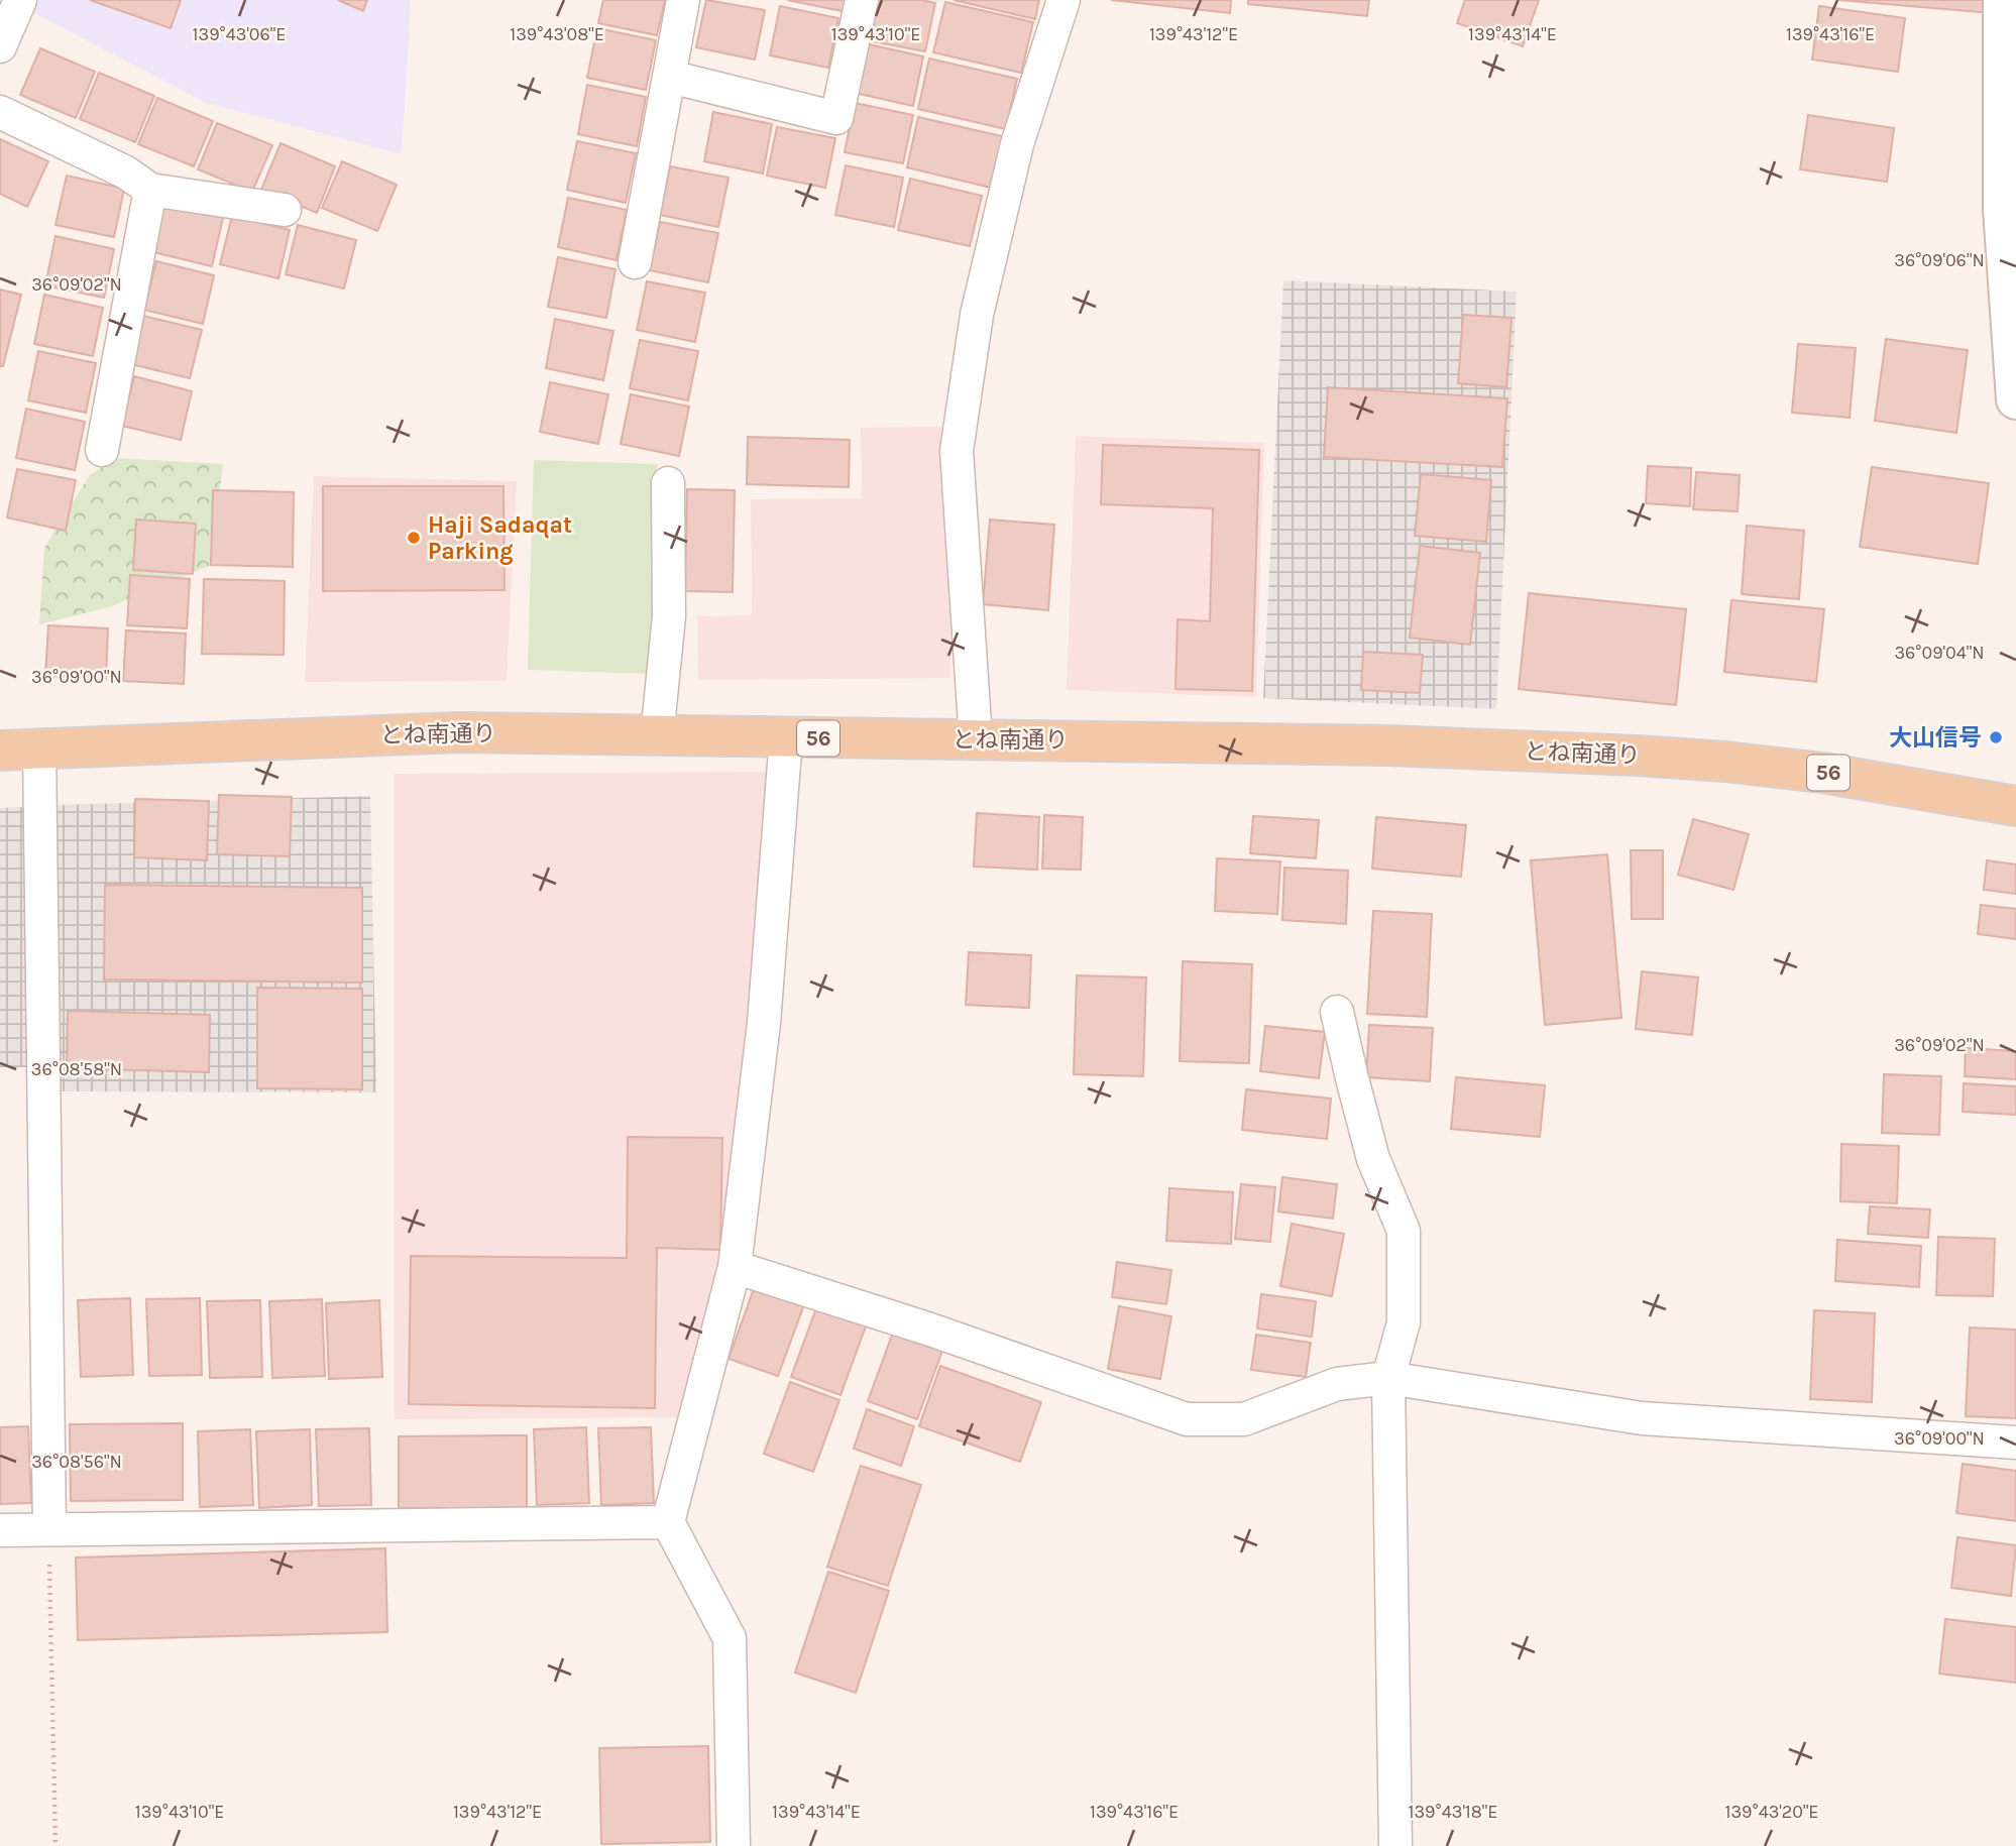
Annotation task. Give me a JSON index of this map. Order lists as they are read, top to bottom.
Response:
{
  "streets": {
    "main road": ["とね南通り", "56"]
  },
  "places": ["Haji Sadaqat Parking", "大山信号"],
  "coordinates": [
    "139°43'08\"E",
    "139°43'06\"E",
    "139°43'10\"E",
    "139°43'12\"E",
    "139°43'14\"E",
    "139°43'16\"E",
    "36°09'06\"N",
    "36°09'02\"N",
    "36°09'04\"N",
    "36°09'00\"N",
    "36°08'58\"N",
    "36°08'56\"N",
    "139°43'18\"E",
    "139°43'20\"E"
  ]
}
